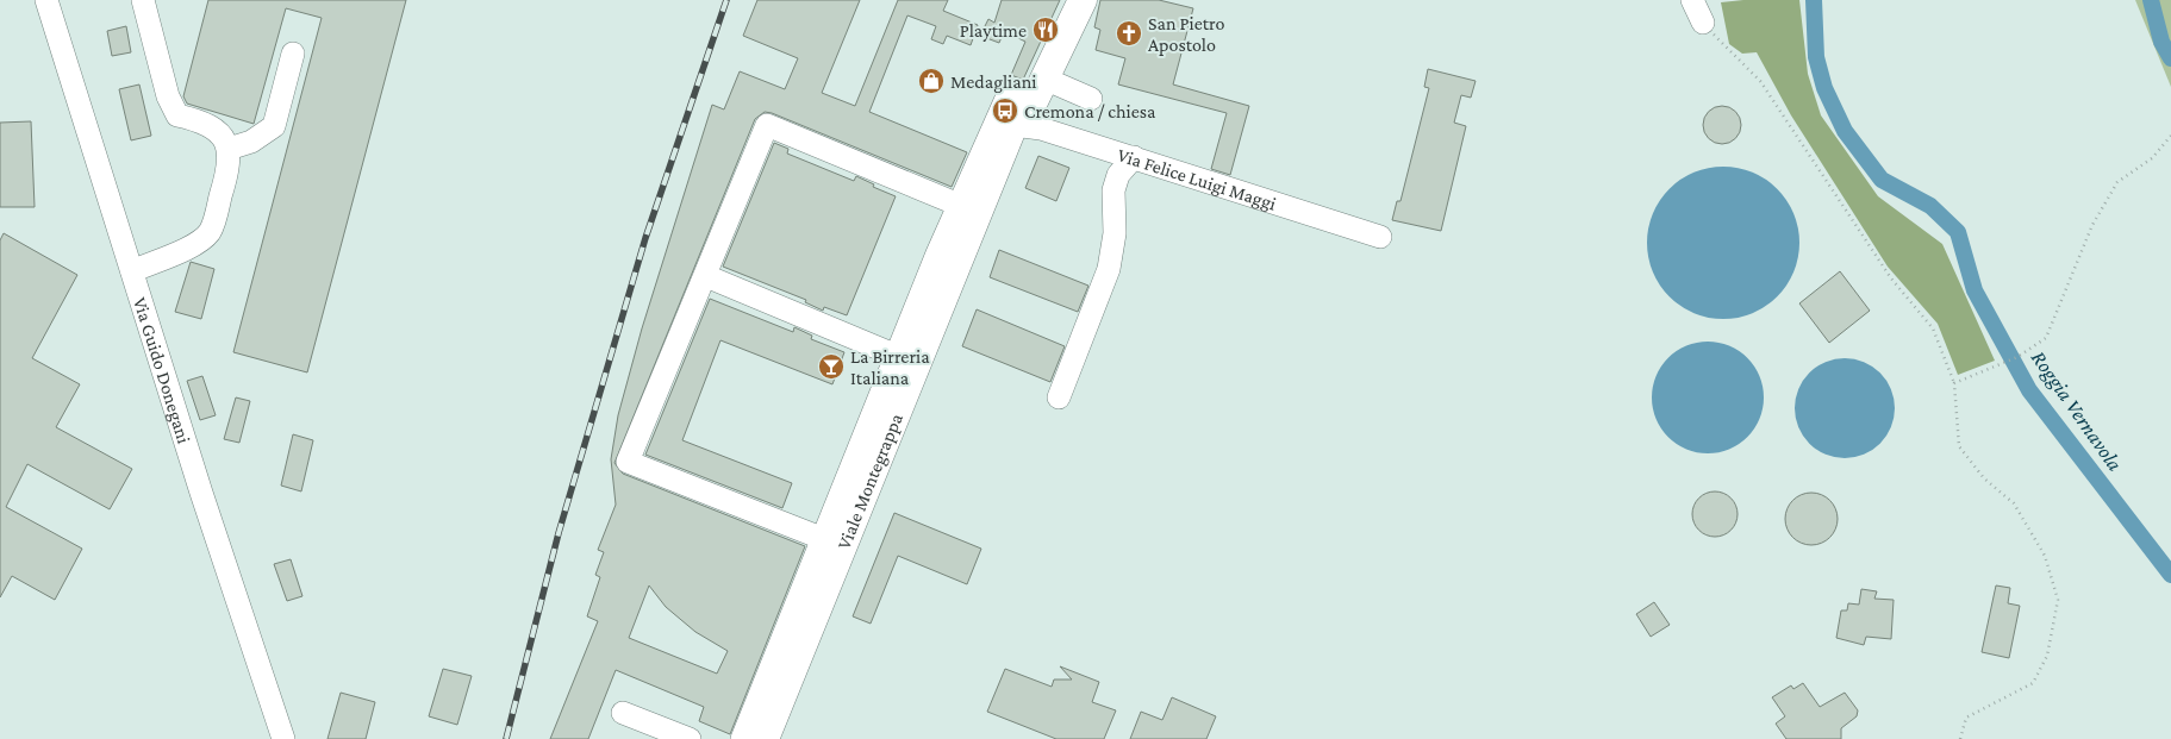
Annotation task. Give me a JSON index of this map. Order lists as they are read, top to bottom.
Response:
{
  "streets": {
    "main road": ["Viale Montegrappa"],
    "street": ["Via Felice Luigi Maggi", "Via Guido Donegani"]
  },
  "crossings": [
    ["Via Felice Luigi Maggi", "Viale Montegrappa"]
  ],
  "water": ["Roggia Vernavola"],
  "places": {
    "restaurant": ["Playtime"],
    "church": ["San Pietro Apostolo"],
    "shop": ["Medagliani"],
    "bus stop": ["Cremona / chiesa"],
    "bar": ["La Birreria Italiana"]
  }
}
